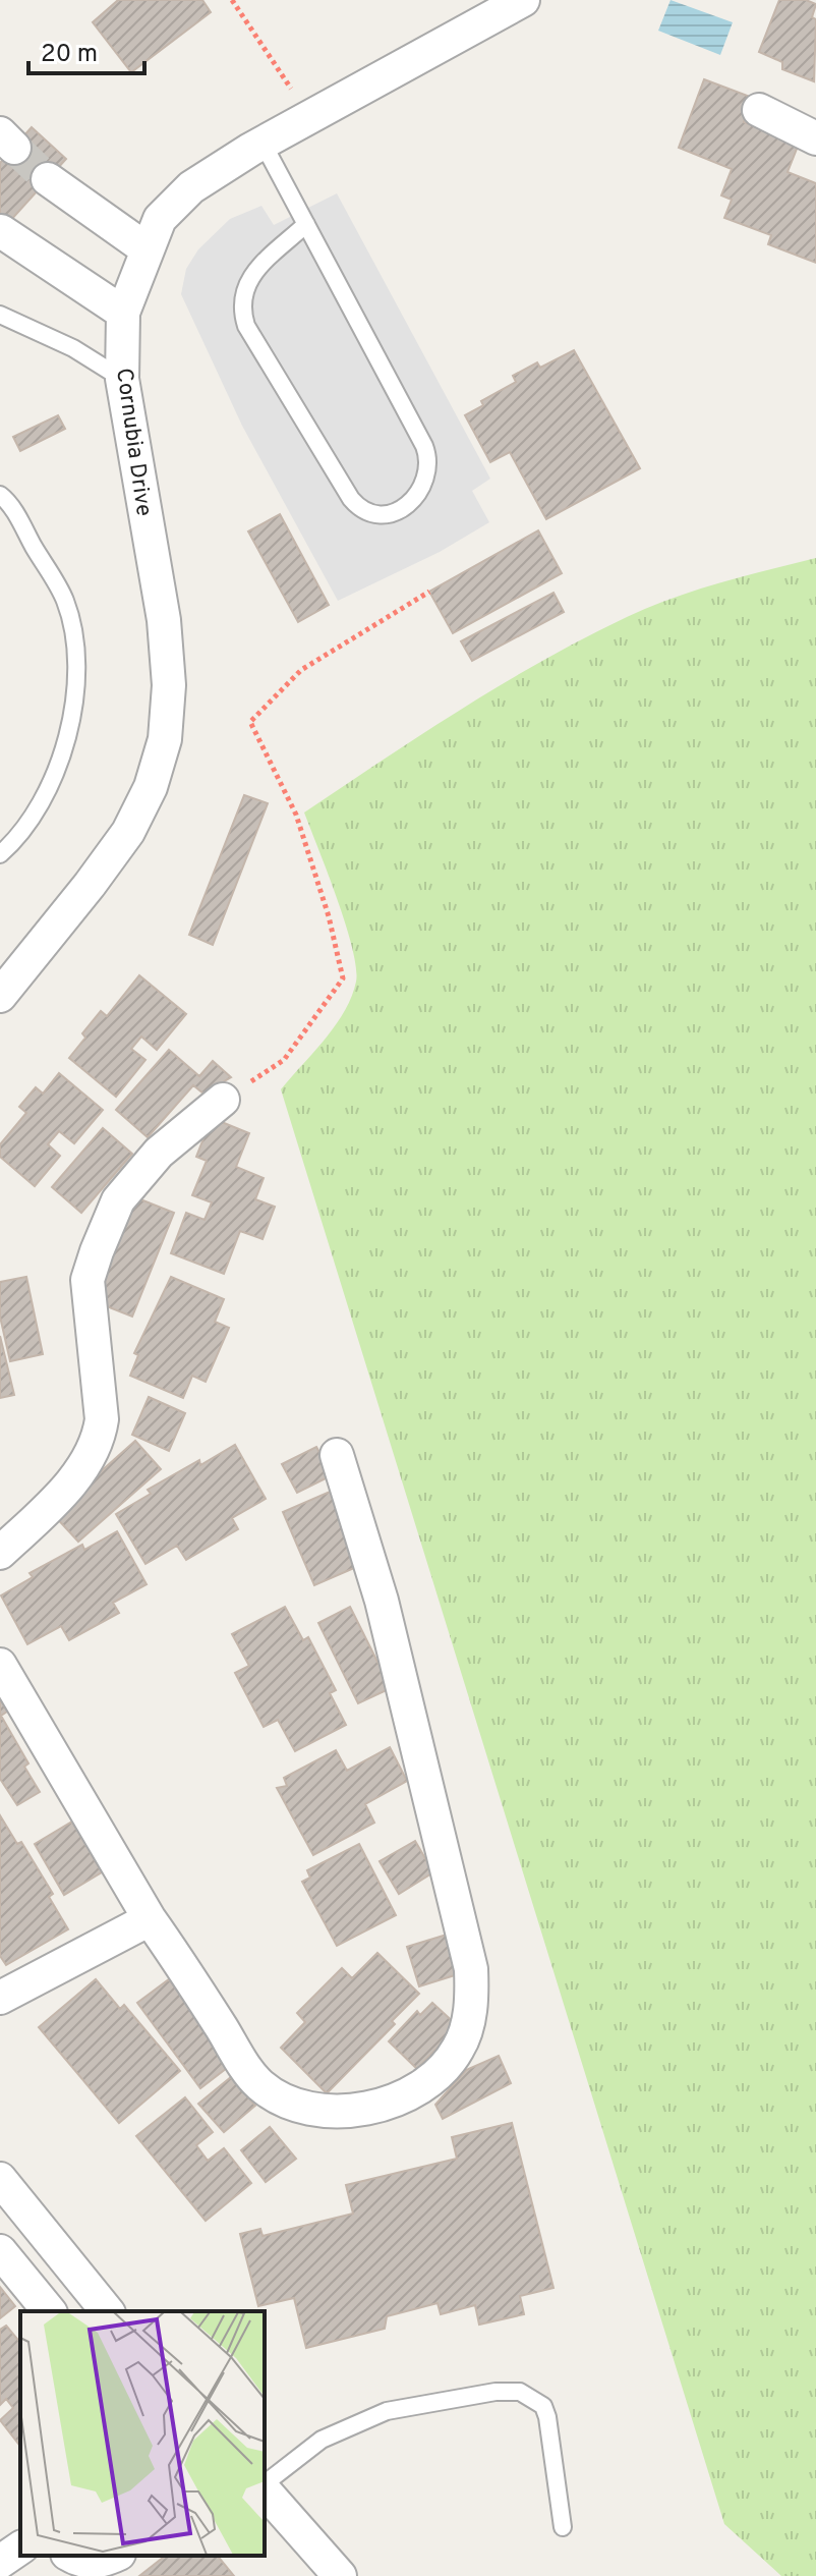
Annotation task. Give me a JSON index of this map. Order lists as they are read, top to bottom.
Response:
{
  "streets": {
    "street": ["Cornubia Drive"]
  },
  "scale_bar": "20 m"
}
